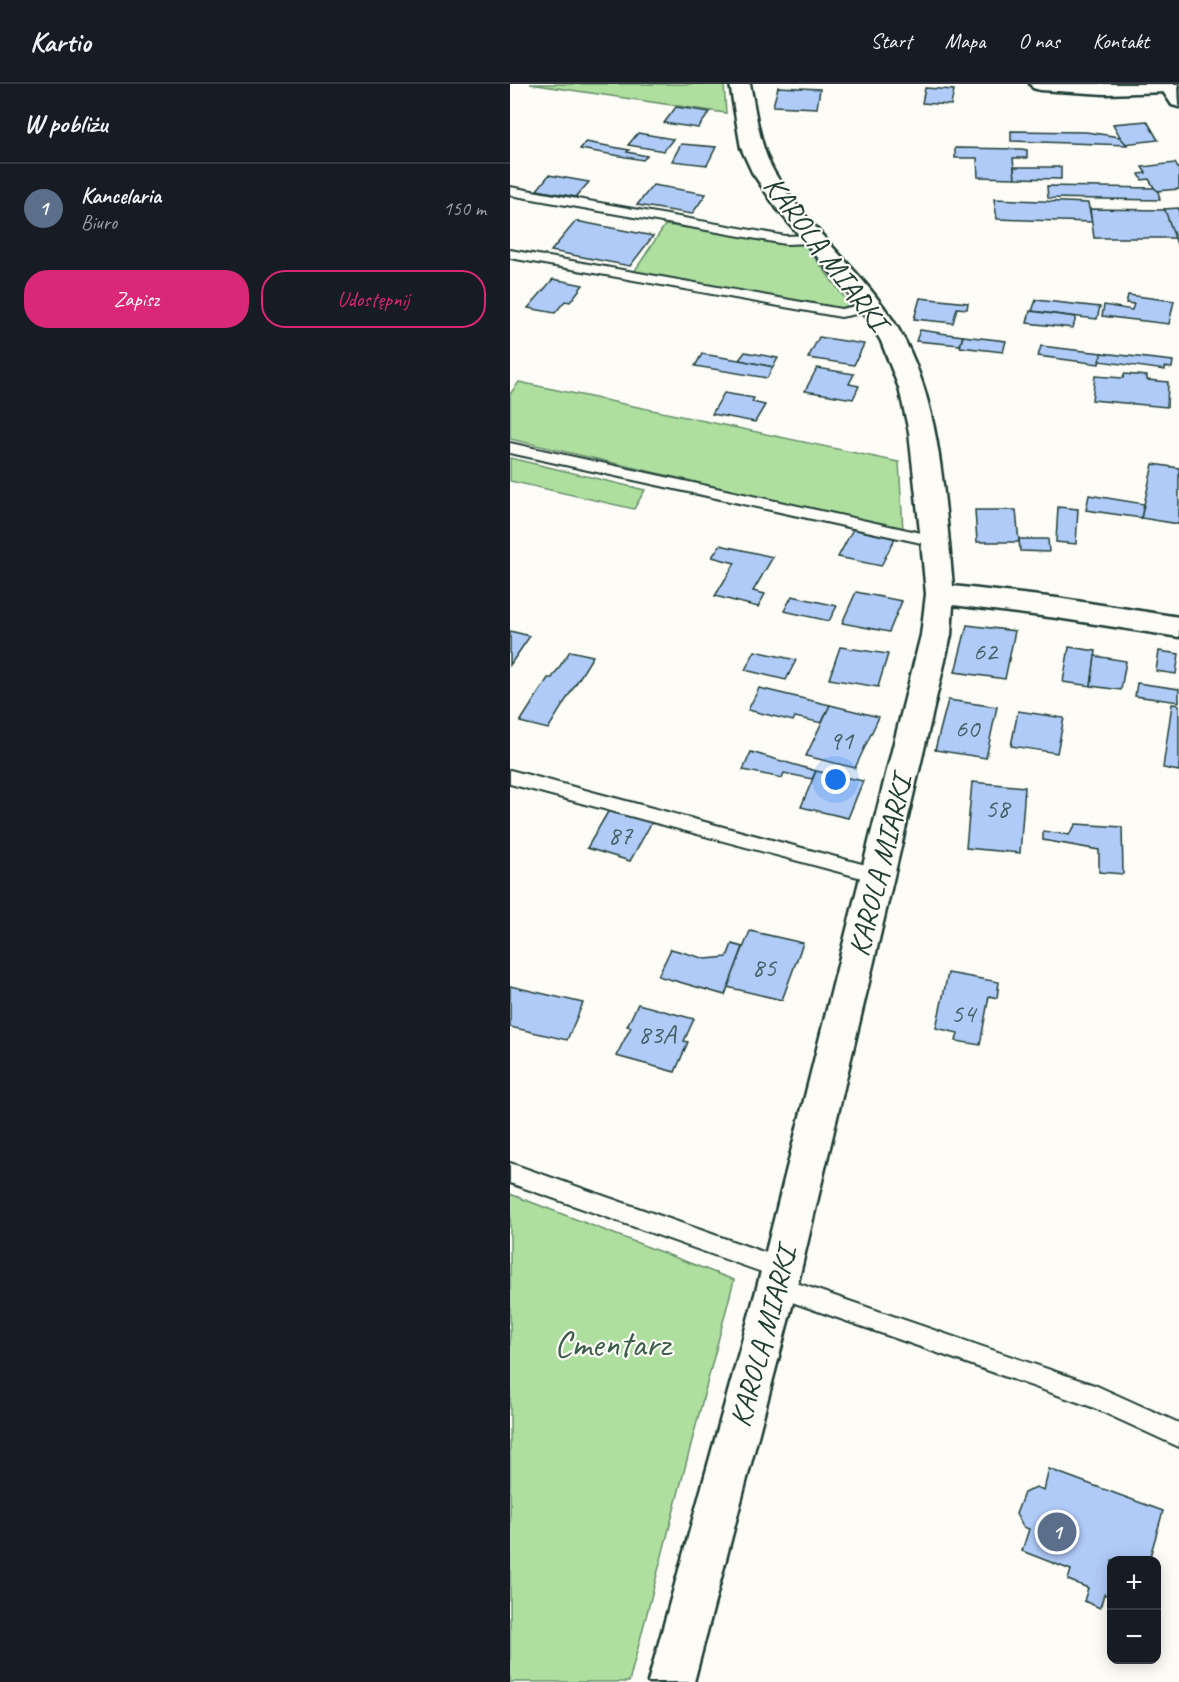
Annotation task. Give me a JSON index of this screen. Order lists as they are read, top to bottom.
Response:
{
  "streets": {
    "street": ["KAROLA MIARKI"]
  },
  "parks": ["Cmentarz"],
  "house_numbers": [
    "62",
    "60",
    "91",
    "58",
    "87",
    "85",
    "54",
    "83A"
  ],
  "page": {
    "header": "Kartio",
    "nav": [
      "Start",
      "Mapa",
      "O nas",
      "Kontakt"
    ],
    "heading": "W pobliżu",
    "list": [
      {
        "mark": "1",
        "name": "Kancelaria",
        "note": "Biuro",
        "value": "150 m"
      }
    ],
    "buttons": ["Zapisz", "Udostępnij"],
    "pins": "1",
    "map_buttons": ["+", "−"]
  }
}
